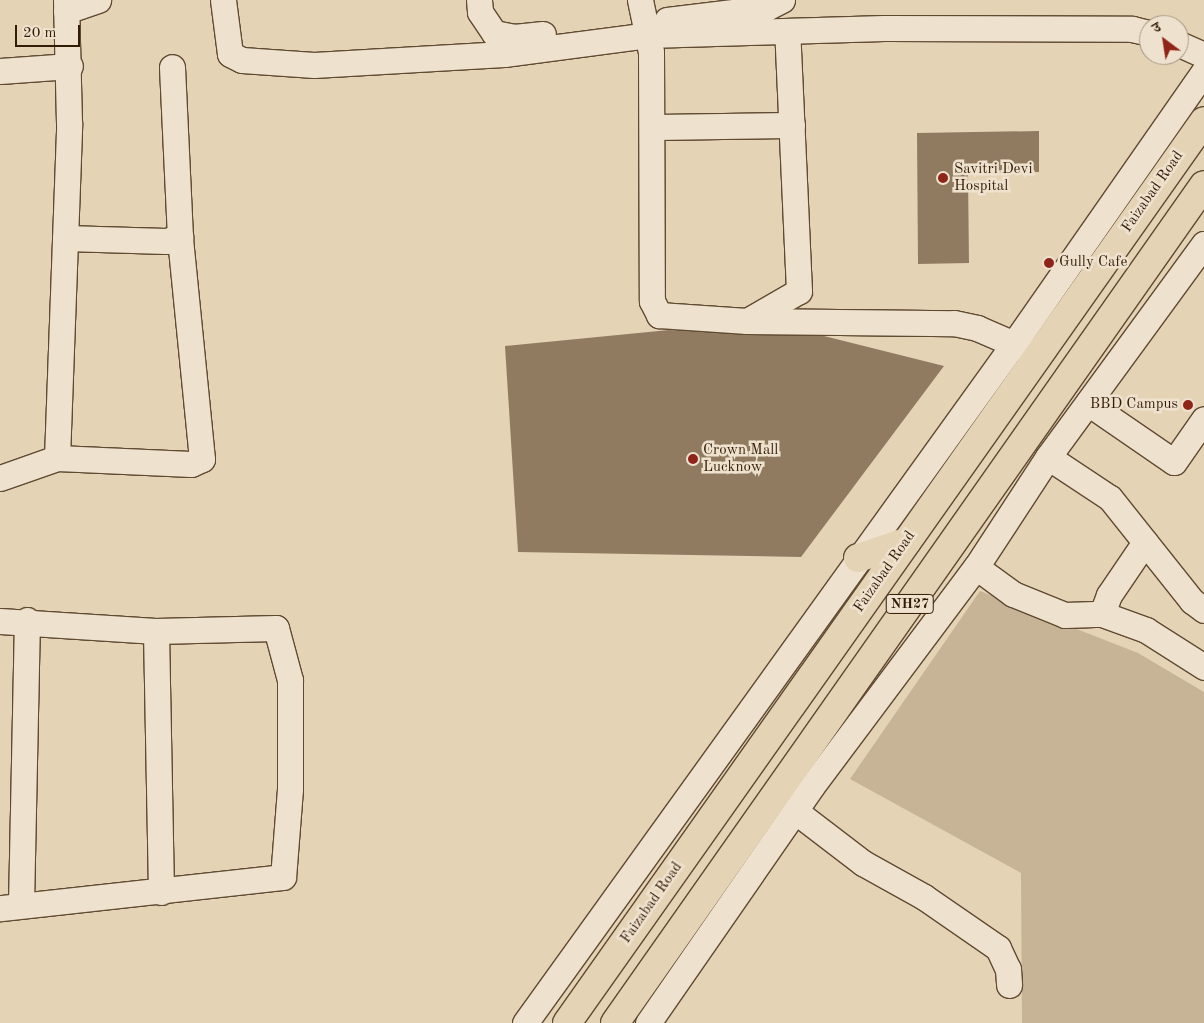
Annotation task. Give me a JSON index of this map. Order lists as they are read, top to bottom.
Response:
{
  "streets": {
    "highway": ["Faizabad Road", "NH27"]
  },
  "places": [
    "Savitri Devi Hospital",
    "Gully Cafe",
    "BBD Campus",
    "Crown Mall Lucknow"
  ],
  "scale_bar": "20 m",
  "north": "top left"
}
